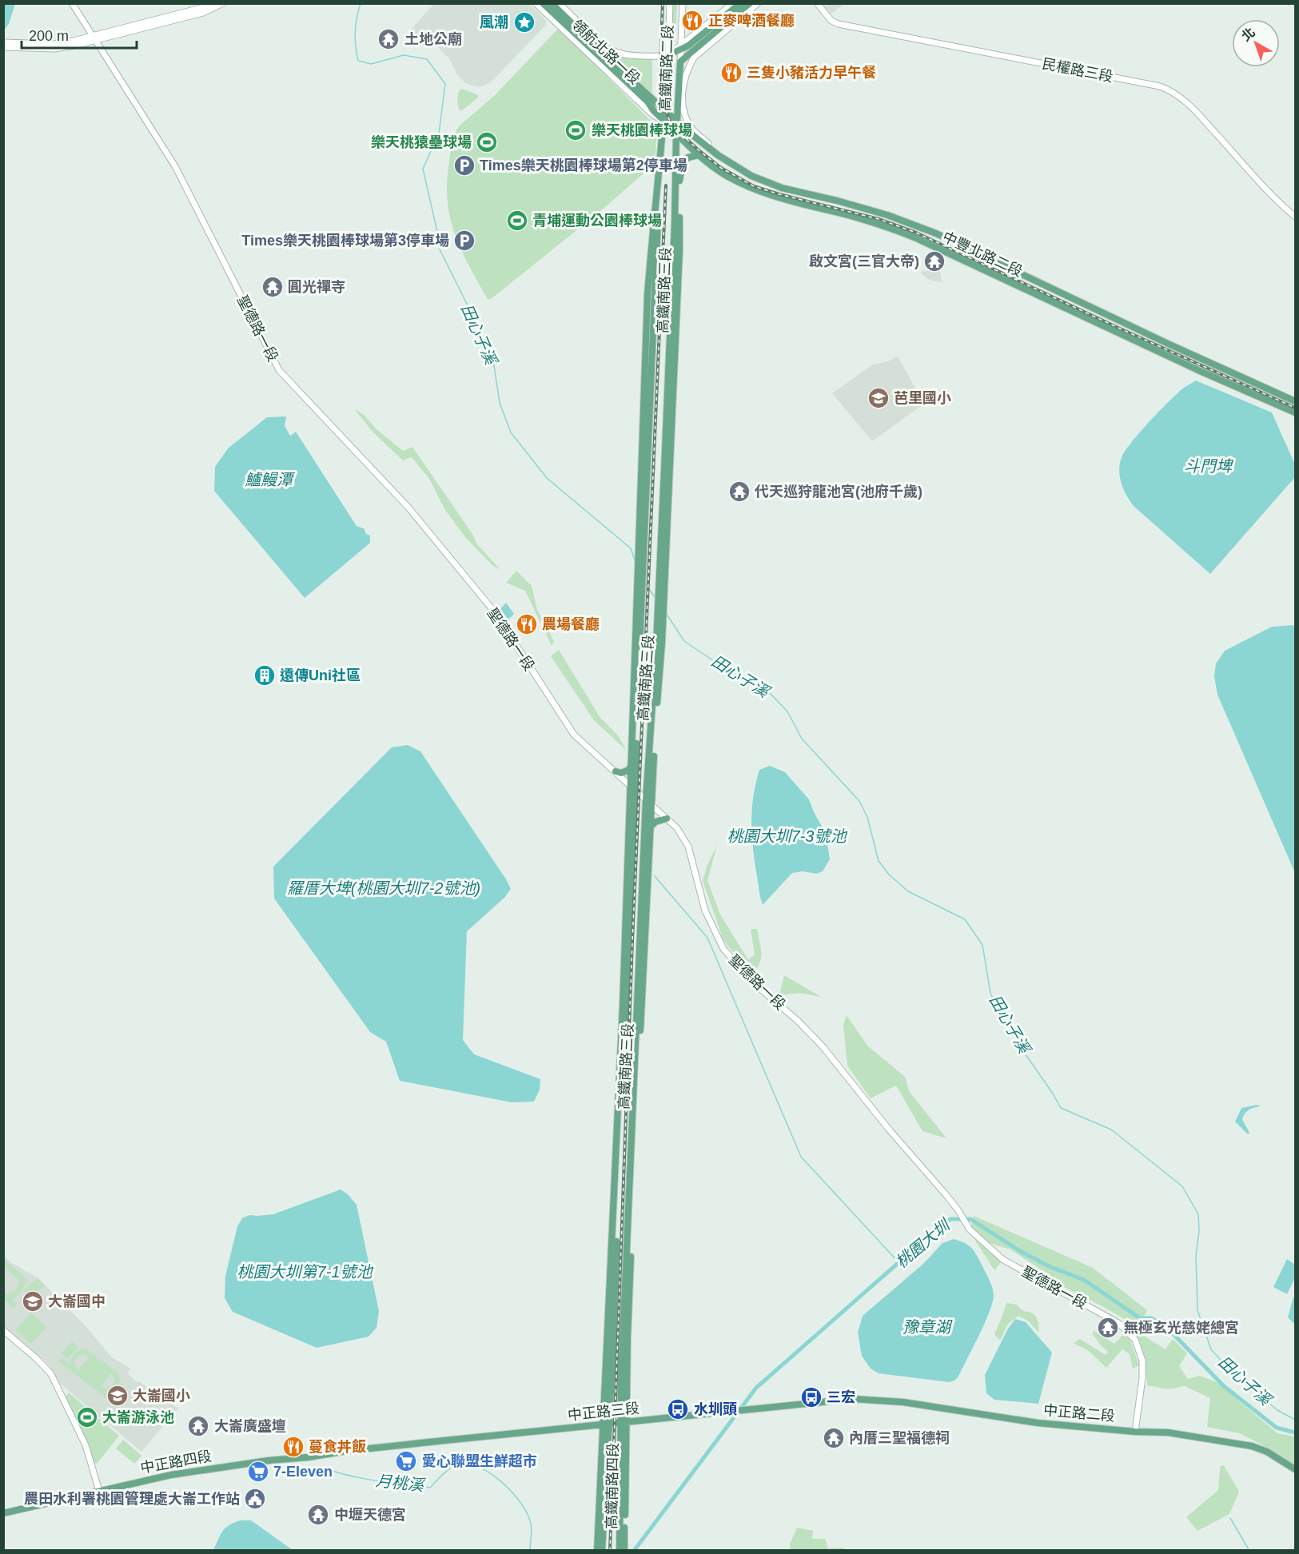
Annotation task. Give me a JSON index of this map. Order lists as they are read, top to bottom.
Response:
{
  "streets": {
    "main road": [
      "領航北路一段",
      "高鐵南路二段",
      "中豐北路二段",
      "高鐵南路三段",
      "中正路三段",
      "中正路二段",
      "中正路四段",
      "高鐵南路四段"
    ],
    "street": ["民權路三段", "聖德路一段"]
  },
  "crossings": [
    ["領航北路一段", "高鐵南路二段"],
    ["領航北路一段", "中豐北路二段"],
    ["領航北路一段", "高鐵南路三段"],
    ["高鐵南路二段", "中豐北路二段"],
    ["高鐵南路二段", "高鐵南路三段"],
    ["中豐北路二段", "高鐵南路三段"],
    ["高鐵南路三段", "聖德路一段"],
    ["高鐵南路三段", "中正路三段"],
    ["高鐵南路三段", "高鐵南路四段"],
    ["聖德路一段", "中正路二段"],
    ["中正路三段", "中正路二段"],
    ["中正路三段", "中正路四段"],
    ["中正路三段", "高鐵南路四段"]
  ],
  "water": [
    "田心子溪",
    "斗門埤",
    "鱸鰻潭",
    "桃園大圳7-3號池",
    "羅厝大埤(桃園大圳7-2號池)",
    "桃園大圳",
    "桃園大圳第7-1號池",
    "豫章湖",
    "月桃溪"
  ],
  "places": {
    "restaurant": [
      "正麥啤酒餐廳",
      "三隻小豬活力早午餐",
      "農場餐廳",
      "蔓食丼飯"
    ],
    "place": ["風潮"],
    "temple": [
      "土地公廟",
      "啟文宮(三官大帝)",
      "圓光禪寺",
      "代天巡狩龍池宮(池府千歲)",
      "無極玄光慈姥總宮",
      "大崙廣盛壇",
      "內厝三聖福德祠",
      "中壢天德宮"
    ],
    "sports": [
      "樂天桃園棒球場",
      "樂天桃猿壘球場",
      "青埔運動公園棒球場",
      "大崙游泳池"
    ],
    "parking": ["Times樂天桃園棒球場第2停車場", "Times樂天桃園棒球場第3停車場"],
    "school or university": ["芭里國小", "大崙國中", "大崙國小"],
    "building": ["遠傳Uni社區"],
    "bus stop": ["三宏", "水圳頭"],
    "supermarket": ["愛心聯盟生鮮超市", "7-Eleven"],
    "public building": ["農田水利署桃園管理處大崙工作站"]
  },
  "scale_bar": "200 m",
  "north": "top left"
}
